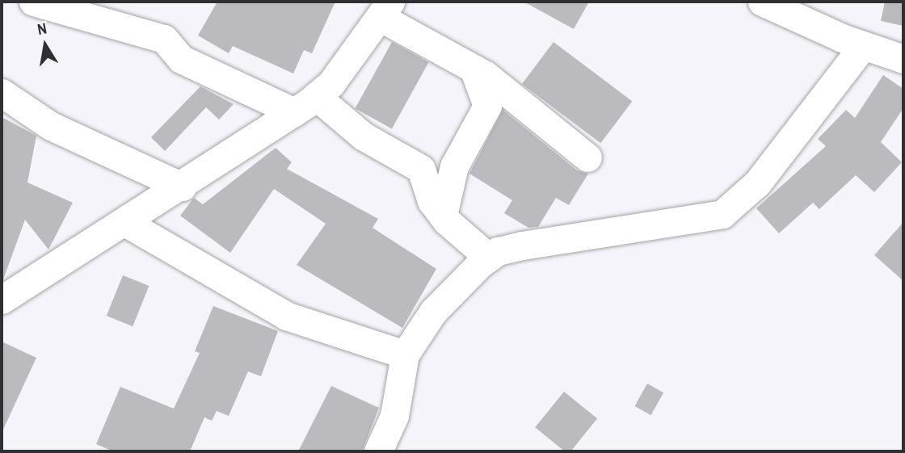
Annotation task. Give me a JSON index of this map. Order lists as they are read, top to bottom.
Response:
{
  "north": "top"
}
